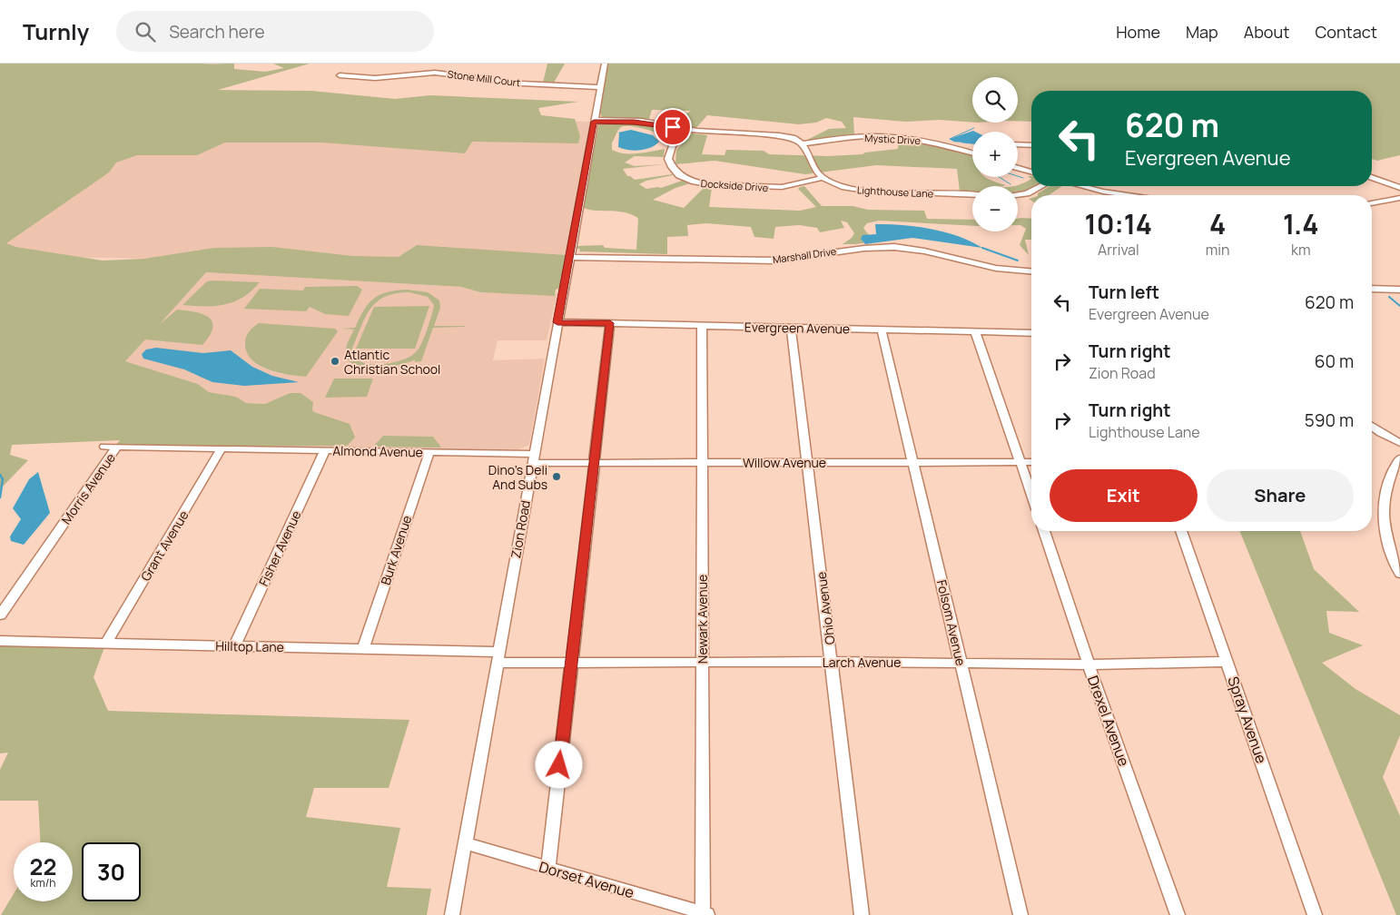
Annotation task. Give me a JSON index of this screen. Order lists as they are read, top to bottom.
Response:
{
  "streets": {
    "street": [
      "Stone Mill Court",
      "Mystic Drive",
      "Dockside Drive",
      "Lighthouse Lane",
      "Marshall Drive",
      "Evergreen Avenue",
      "Almond Avenue",
      "Willow Avenue",
      "Morris Avenue",
      "Zion Road",
      "Grant Avenue",
      "Fisher Avenue",
      "Burk Avenue",
      "Ohio Avenue",
      "Newark Avenue",
      "Folsom Avenue",
      "Hilltop Lane",
      "Larch Avenue",
      "Spray Avenue",
      "Drexel Avenue",
      "Dorset Avenue"
    ]
  },
  "crossings": [
    ["Stone Mill Court", "Zion Road"],
    ["Dockside Drive", "Lighthouse Lane"],
    ["Marshall Drive", "Zion Road"],
    ["Evergreen Avenue", "Zion Road"],
    ["Evergreen Avenue", "Ohio Avenue"],
    ["Evergreen Avenue", "Newark Avenue"],
    ["Evergreen Avenue", "Folsom Avenue"],
    ["Almond Avenue", "Willow Avenue"],
    ["Almond Avenue", "Morris Avenue"],
    ["Almond Avenue", "Zion Road"],
    ["Almond Avenue", "Grant Avenue"],
    ["Almond Avenue", "Fisher Avenue"],
    ["Almond Avenue", "Burk Avenue"],
    ["Willow Avenue", "Zion Road"],
    ["Willow Avenue", "Ohio Avenue"],
    ["Willow Avenue", "Newark Avenue"],
    ["Willow Avenue", "Folsom Avenue"],
    ["Morris Avenue", "Grant Avenue"],
    ["Zion Road", "Hilltop Lane"],
    ["Zion Road", "Larch Avenue"],
    ["Zion Road", "Dorset Avenue"],
    ["Grant Avenue", "Hilltop Lane"],
    ["Fisher Avenue", "Hilltop Lane"],
    ["Burk Avenue", "Hilltop Lane"],
    ["Ohio Avenue", "Larch Avenue"],
    ["Newark Avenue", "Larch Avenue"],
    ["Newark Avenue", "Dorset Avenue"],
    ["Folsom Avenue", "Larch Avenue"],
    ["Hilltop Lane", "Larch Avenue"],
    ["Larch Avenue", "Spray Avenue"],
    ["Larch Avenue", "Drexel Avenue"]
  ],
  "places": ["Atlantic Christian School", "Dino's Deli And Subs"],
  "page": {
    "header": "Turnly",
    "search": "Search here",
    "nav": [
      "Home",
      "Map",
      "About",
      "Contact"
    ],
    "map_buttons": ["+", "−"],
    "turn": ["620 m", "Evergreen Avenue"],
    "eta": [
      "10:14",
      "Arrival",
      "4",
      "min",
      "1.4",
      "km"
    ],
    "list": [
      {
        "name": "Turn left",
        "note": "Evergreen Avenue",
        "value": "620 m"
      },
      {
        "name": "Turn right",
        "note": "Zion Road",
        "value": "60 m"
      },
      {
        "name": "Turn right",
        "note": "Lighthouse Lane",
        "value": "590 m"
      }
    ],
    "buttons": ["Exit", "Share"],
    "speed": "22 km/h",
    "limit": "30"
  }
}
